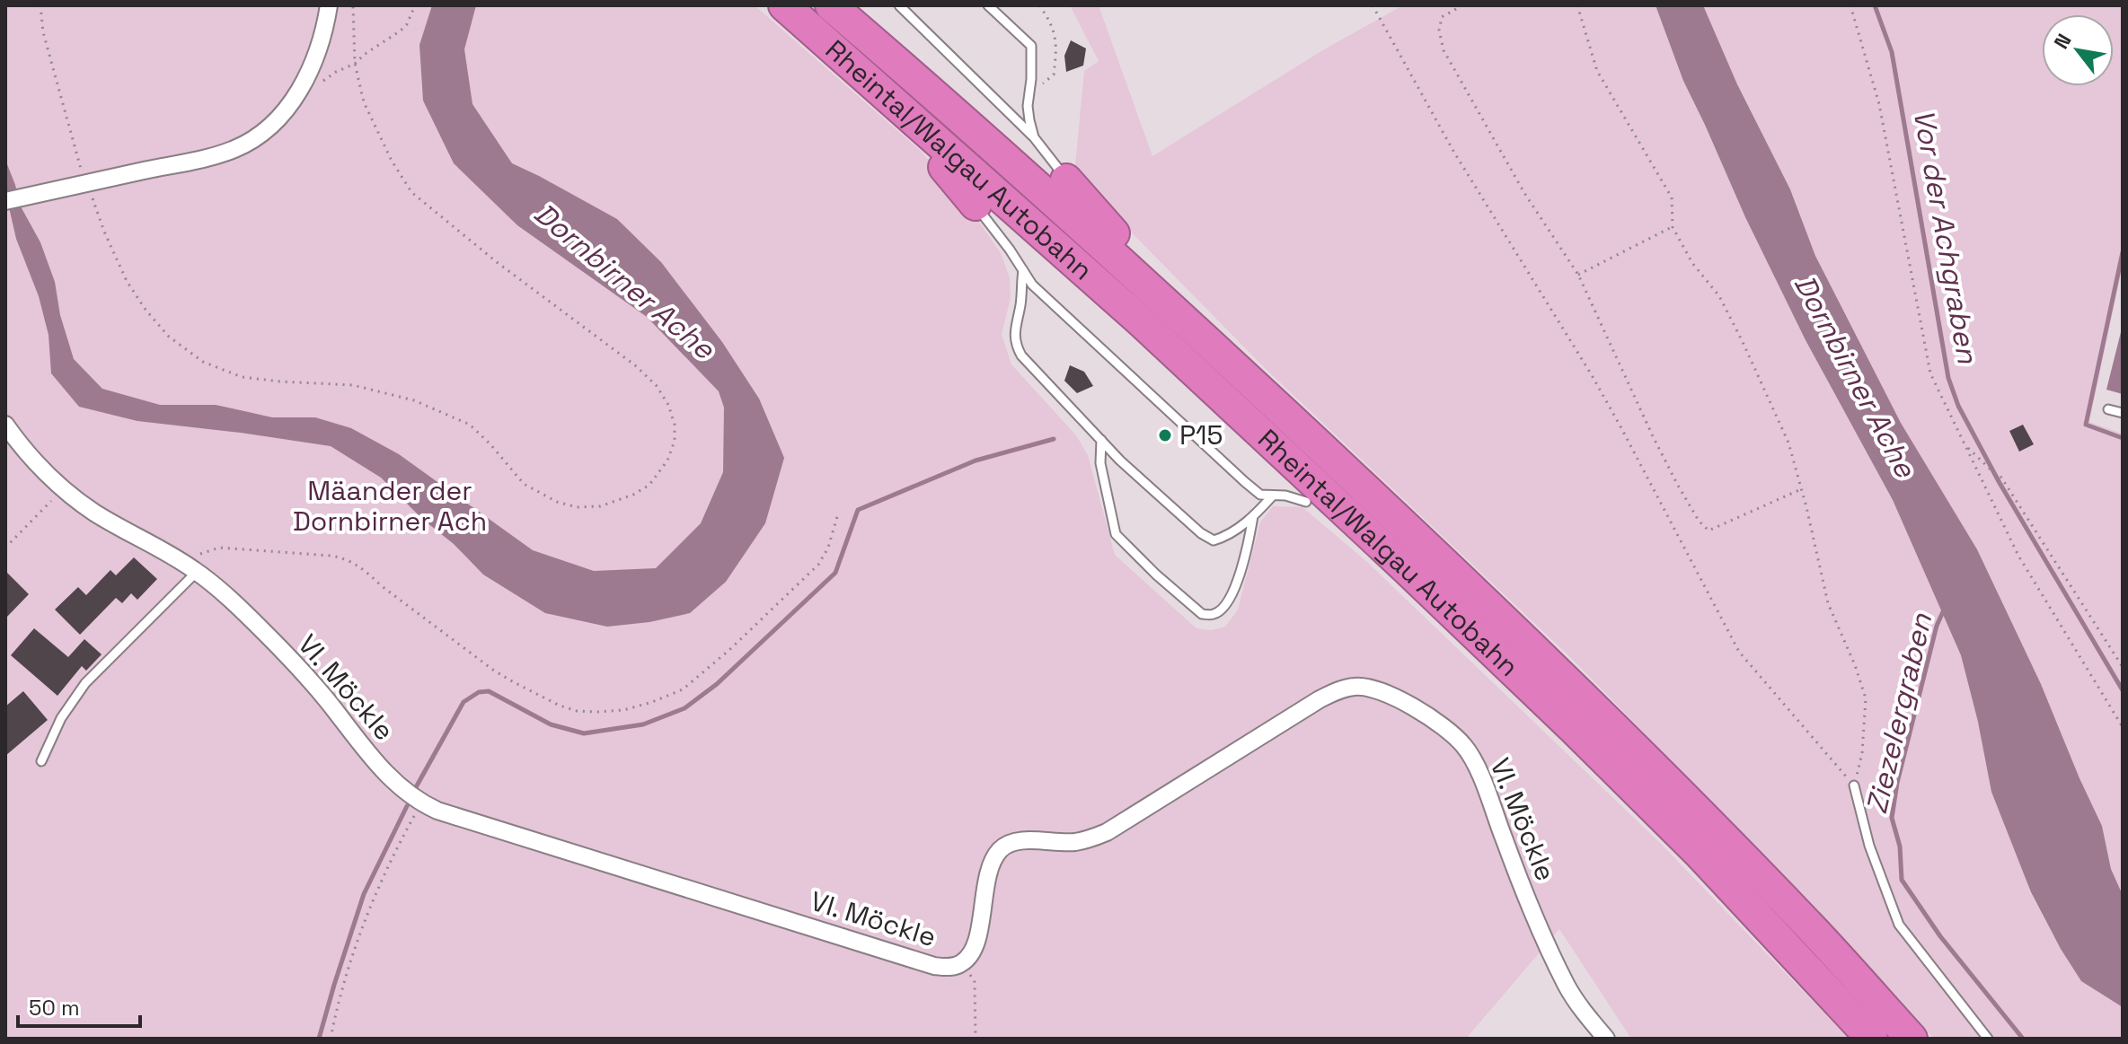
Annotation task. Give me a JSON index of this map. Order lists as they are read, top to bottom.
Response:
{
  "streets": {
    "highway": ["Rheintal/Walgau Autobahn"],
    "street": ["VI. Möckle"]
  },
  "water": ["Vor der Achgraben", "Dornbirner Ache", "Ziezelergraben"],
  "parks": ["Mäander der Dornbirner Ach"],
  "places": ["P15"],
  "scale_bar": "50 m",
  "north": "top left"
}
